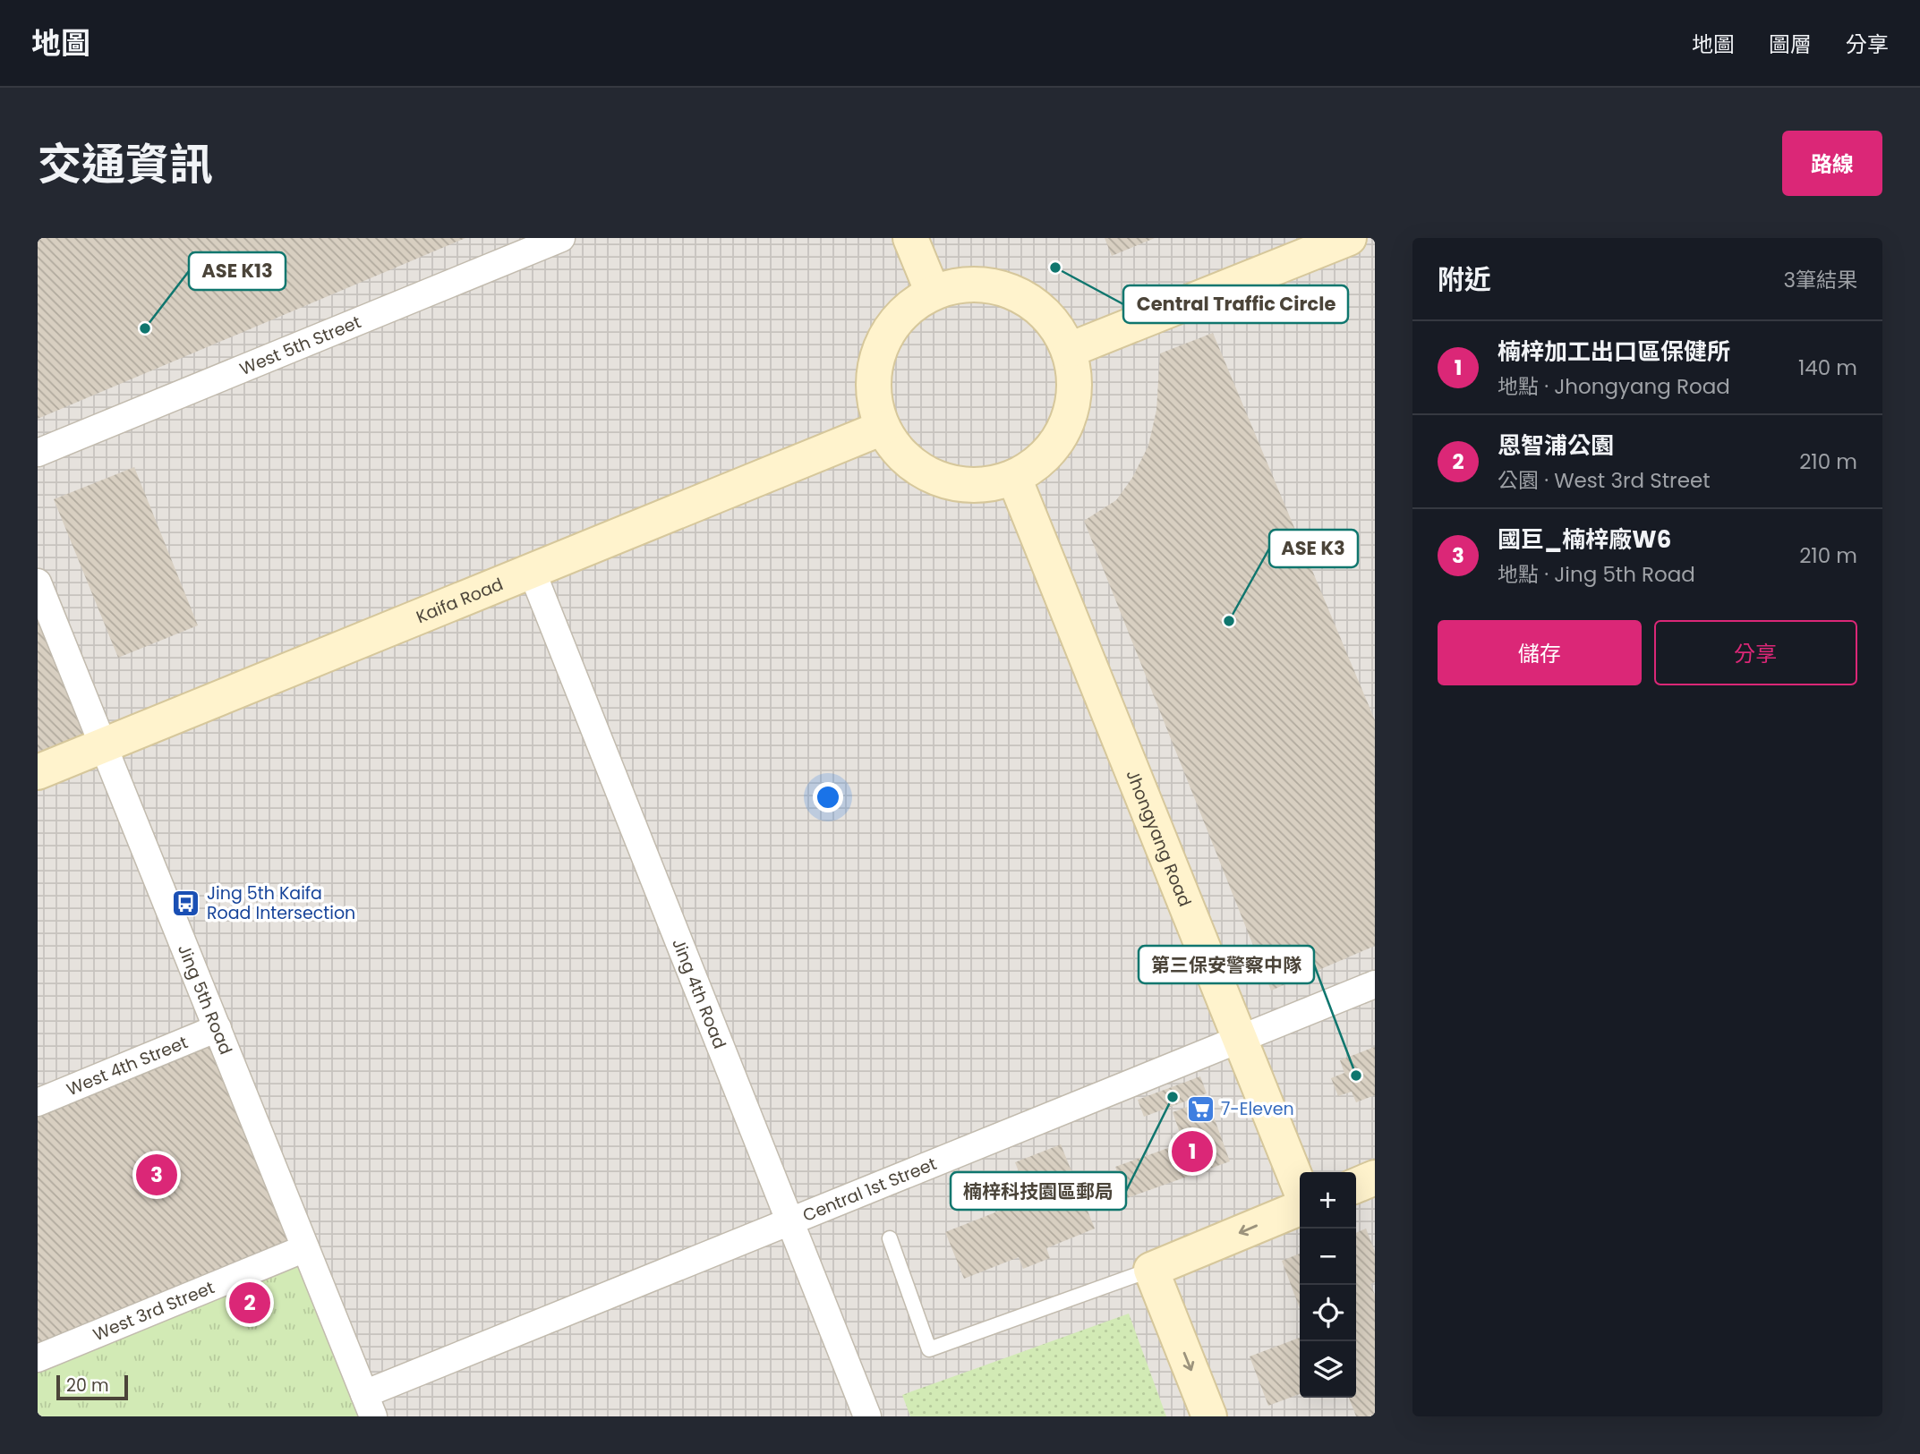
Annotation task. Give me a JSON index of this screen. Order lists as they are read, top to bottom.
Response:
{
  "streets": {
    "street": [
      "West 5th Street",
      "Kaifa Road",
      "Jhongyang Road",
      "Jing 4th Road",
      "Jing 5th Road",
      "West 4th Street",
      "Central 1st Street",
      "West 3rd Street"
    ]
  },
  "crossings": [
    ["Kaifa Road", "Jhongyang Road"],
    ["Kaifa Road", "Jing 4th Road"],
    ["Kaifa Road", "Jing 5th Road"],
    ["Jhongyang Road", "Central 1st Street"],
    ["Jing 4th Road", "Central 1st Street"],
    ["Jing 5th Road", "West 4th Street"],
    ["Jing 5th Road", "Central 1st Street"],
    ["Jing 5th Road", "West 3rd Street"]
  ],
  "places": {
    "other": [
      "Central Traffic Circle",
      "ASE K13",
      "ASE K3",
      "第三保安警察中隊",
      "楠梓科技園區郵局"
    ],
    "bus stop": ["Jing 5th Kaifa Road Intersection"],
    "supermarket": ["7-Eleven"]
  },
  "scale_bar": "20 m",
  "page": {
    "header": "地圖",
    "nav": ["地圖", "圖層", "分享"],
    "title": "交通資訊",
    "buttons": [
      "路線",
      ["儲存", "分享"]
    ],
    "heading": ["附近", "3筆結果"],
    "list": [
      {
        "mark": "1",
        "name": "楠梓加工出口區保健所",
        "note": "地點 · Jhongyang Road",
        "value": "140 m"
      },
      {
        "mark": "2",
        "name": "恩智浦公園",
        "note": "公園 · West 3rd Street",
        "value": "210 m"
      },
      {
        "mark": "3",
        "name": "國巨_楠梓廠W6",
        "note": "地點 · Jing 5th Road",
        "value": "210 m"
      }
    ],
    "pins": ["1", "3", "2"],
    "map_buttons": ["+", "−"],
    "scale": "20 m"
  }
}
